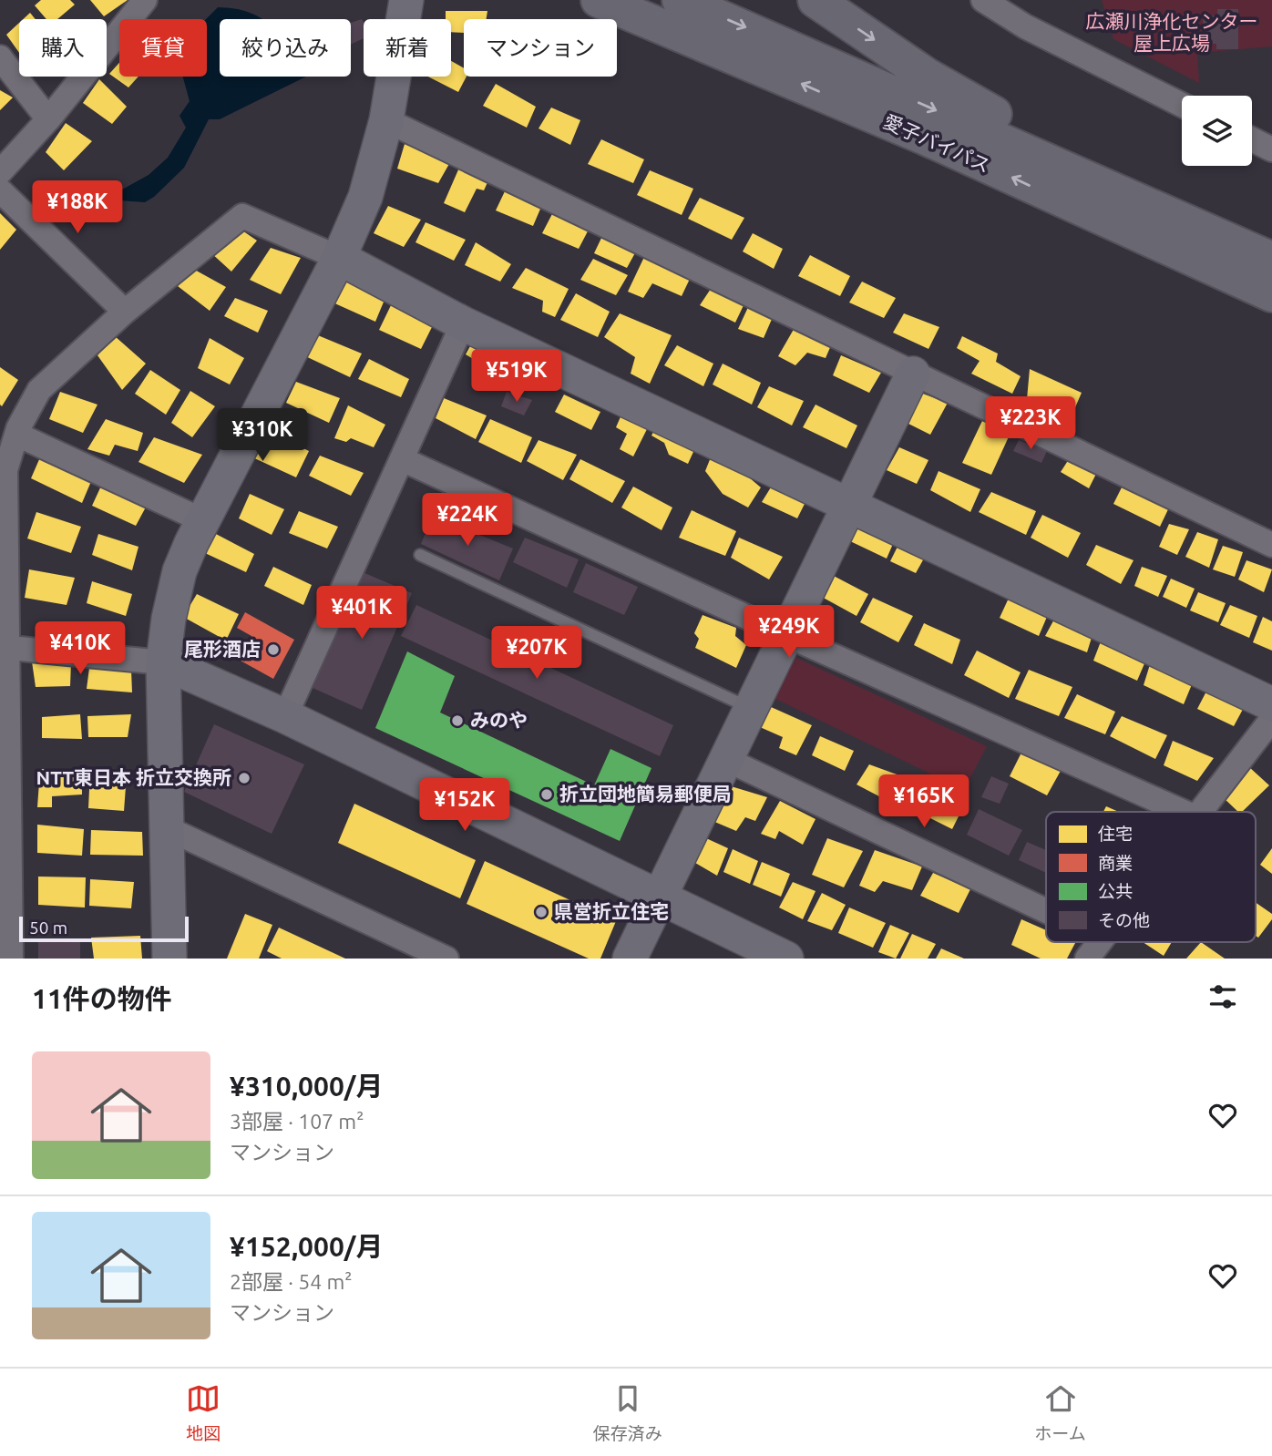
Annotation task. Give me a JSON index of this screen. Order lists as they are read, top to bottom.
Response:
{
  "streets": {
    "highway": ["愛子バイパス"]
  },
  "parks": ["広瀬川浄化センター 屋上広場"],
  "places": [
    "尾形酒店",
    "みのや",
    "NTT東日本 折立交換所",
    "折立団地簡易郵便局",
    "県営折立住宅"
  ],
  "legend": [
    "住宅",
    "商業",
    "公共",
    "その他"
  ],
  "scale_bar": "50 m",
  "page": {
    "chip": [
      "購入",
      "賃貸",
      "絞り込み",
      "新着",
      "マンション"
    ],
    "price": [
      "¥188K",
      "¥519K",
      "¥223K",
      "¥310K",
      "¥224K",
      "¥401K",
      "¥249K",
      "¥410K",
      "¥207K",
      "¥165K",
      "¥152K"
    ],
    "scale": "50 m",
    "heading": "11件の物件",
    "list": [
      {
        "name": "¥310,000/月",
        "note": "3部屋 · 107 m² · マンション"
      },
      {
        "name": "¥152,000/月",
        "note": "2部屋 · 54 m² · マンション"
      }
    ],
    "tabs": ["地図", "保存済み", "ホーム"]
  }
}
